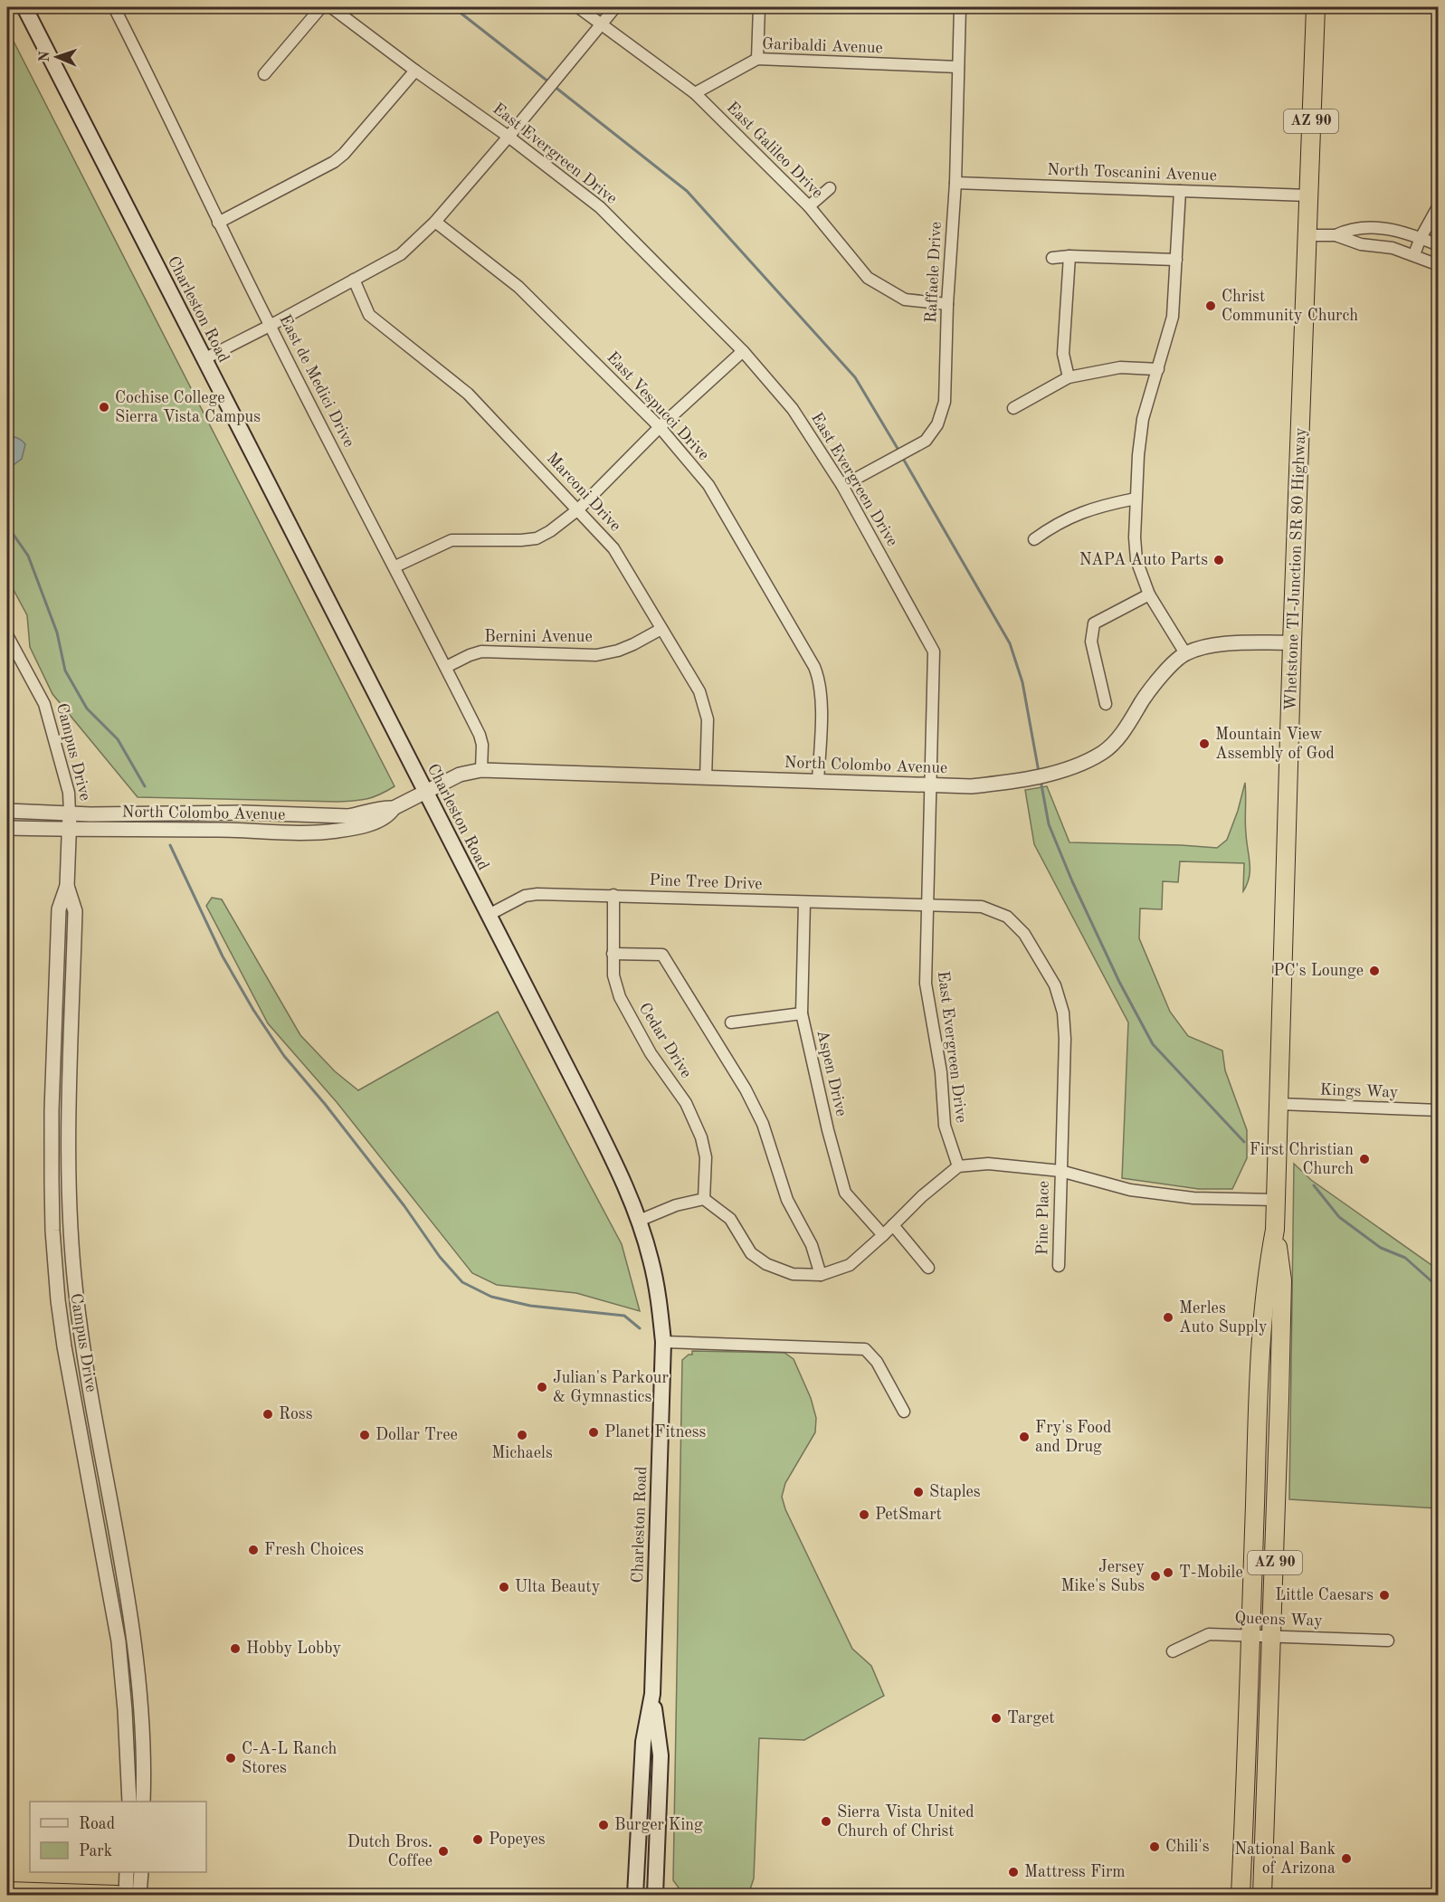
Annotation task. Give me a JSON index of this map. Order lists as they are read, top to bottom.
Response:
{
  "streets": {
    "highway": ["AZ 90", "Whetstone TI-Junction SR 80 Highway"],
    "main road": ["Charleston Road"],
    "street": [
      "Garibaldi Avenue",
      "East Galileo Drive",
      "East Evergreen Drive",
      "North Toscanini Avenue",
      "Raffaele Drive",
      "East de Medici Drive",
      "East Vespucci Drive",
      "Marconi Drive",
      "Bernini Avenue",
      "Campus Drive",
      "North Colombo Avenue",
      "Pine Tree Drive",
      "Cedar Drive",
      "Aspen Drive",
      "Kings Way",
      "Pine Place",
      "Queens Way"
    ]
  },
  "crossings": [
    ["Garibaldi Avenue", "East Galileo Drive"],
    ["Garibaldi Avenue", "Raffaele Drive"],
    ["East Galileo Drive", "Raffaele Drive"],
    ["East Evergreen Drive", "Raffaele Drive"],
    ["East Evergreen Drive", "North Colombo Avenue"],
    ["East Evergreen Drive", "Pine Tree Drive"],
    ["North Toscanini Avenue", "Raffaele Drive"],
    ["North Toscanini Avenue", "Whetstone TI-Junction SR 80 Highway"],
    ["Charleston Road", "North Colombo Avenue"],
    ["Charleston Road", "Pine Tree Drive"],
    ["East de Medici Drive", "Bernini Avenue"],
    ["East de Medici Drive", "North Colombo Avenue"],
    ["East Vespucci Drive", "North Colombo Avenue"],
    ["Marconi Drive", "Bernini Avenue"],
    ["Marconi Drive", "North Colombo Avenue"],
    ["Whetstone TI-Junction SR 80 Highway", "North Colombo Avenue"],
    ["Whetstone TI-Junction SR 80 Highway", "Kings Way"],
    ["Whetstone TI-Junction SR 80 Highway", "Queens Way"],
    ["Campus Drive", "North Colombo Avenue"],
    ["Pine Tree Drive", "Cedar Drive"],
    ["Pine Tree Drive", "Aspen Drive"],
    ["Pine Tree Drive", "Pine Place"]
  ],
  "places": [
    "Christ Community Church",
    "Cochise College Sierra Vista Campus",
    "NAPA Auto Parts",
    "Mountain View Assembly of God",
    "PC's Lounge",
    "First Christian Church",
    "Merles Auto Supply",
    "Julian's Parkour & Gymnastics",
    "Ross",
    "Planet Fitness",
    "Dollar Tree",
    "Michaels",
    "Fry's Food and Drug",
    "Staples",
    "PetSmart",
    "Fresh Choices",
    "T-Mobile",
    "Jersey Mike's Subs",
    "Ulta Beauty",
    "Little Caesars",
    "Hobby Lobby",
    "Target",
    "C-A-L Ranch Stores",
    "Sierra Vista United Church of Christ",
    "Burger King",
    "Popeyes",
    "Chili's",
    "Dutch Bros. Coffee",
    "National Bank of Arizona",
    "Mattress Firm"
  ],
  "legend": ["Road", "Park"],
  "north": "left"
}
